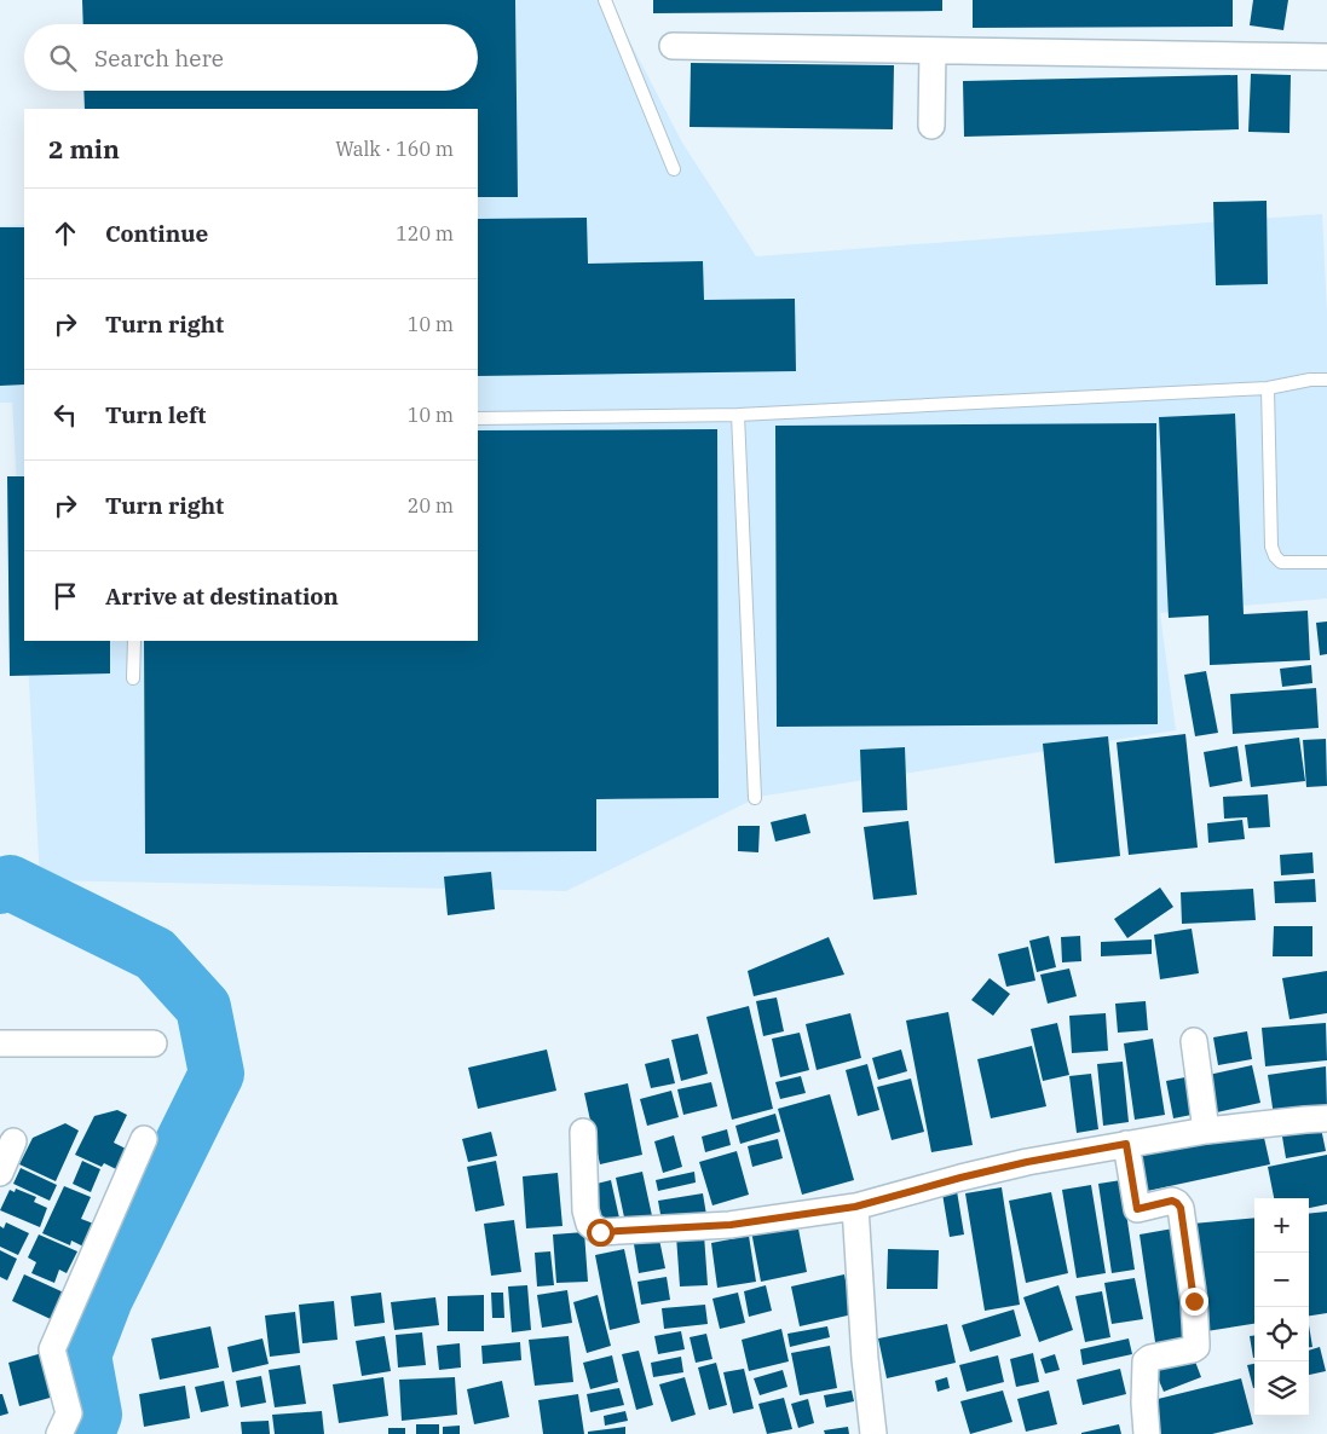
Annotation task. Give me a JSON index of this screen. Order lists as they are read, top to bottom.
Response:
{
  "page": {
    "search": "Search here",
    "heading": ["2 min", "Walk · 160 m"],
    "list": [
      ["Continue", "120 m"],
      ["Turn right", "10 m"],
      ["Turn left", "10 m"],
      ["Turn right", "20 m"],
      "Arrive at destination"
    ],
    "map_buttons": ["+", "−"]
  }
}
